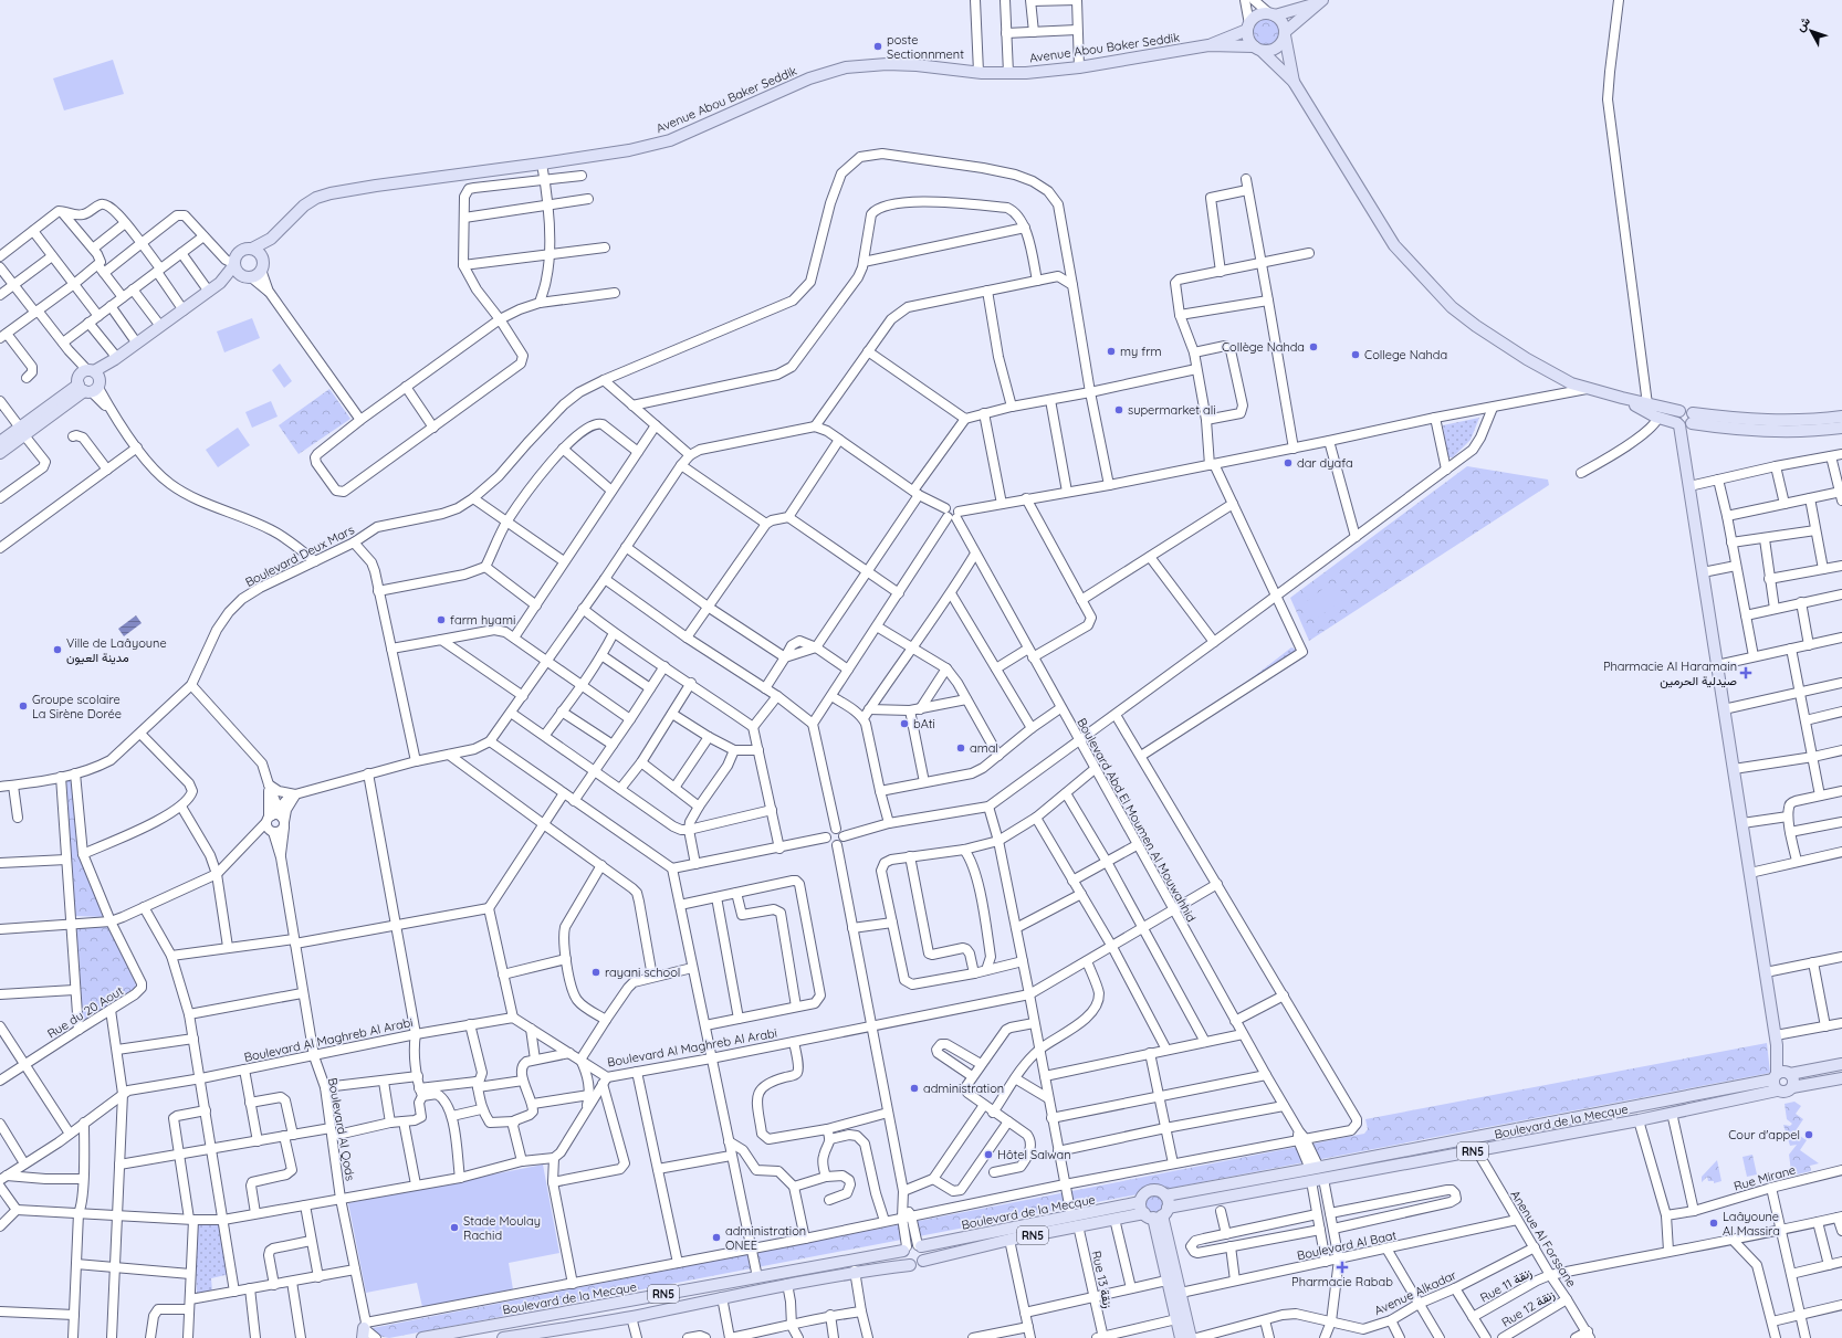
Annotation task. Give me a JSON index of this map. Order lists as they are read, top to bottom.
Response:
{
  "streets": {
    "main road": ["Avenue Abou Baker Seddik", "Boulevard de la Mecque", "RN5"],
    "street": [
      "Boulevard Deux Mars",
      "Boulevard Abd El Moumen Al Mouwahhid",
      "Rue du 20 Aout",
      "Boulevard Al Maghreb Al Arabi",
      "Boulevard Al Qods",
      "Rue Mirane",
      "Anenue Al Forssane",
      "Boulevard Al Baat",
      "Rue 13 زنقة",
      "Rue 11 زنقة",
      "Avenue Alkadar",
      "Rue 12 زنقة"
    ]
  },
  "crossings": [
    ["Boulevard Abd El Moumen Al Mouwahhid", "Boulevard Al Maghreb Al Arabi"],
    ["Boulevard Abd El Moumen Al Mouwahhid", "Boulevard de la Mecque"],
    ["Boulevard Al Maghreb Al Arabi", "Boulevard Al Qods"],
    ["Boulevard de la Mecque", "RN5"],
    ["Boulevard de la Mecque", "Anenue Al Forssane"],
    ["Boulevard de la Mecque", "Rue 13 زنقة"],
    ["Anenue Al Forssane", "Boulevard Al Baat"],
    ["Anenue Al Forssane", "Rue 11 زنقة"],
    ["Anenue Al Forssane", "Avenue Alkadar"],
    ["Anenue Al Forssane", "Rue 12 زنقة"]
  ],
  "places": {
    "other": [
      "poste Sectionnment",
      "Collège Nahda",
      "my frm",
      "College Nahda",
      "supermarket ali",
      "dar dyafa",
      "farm hyami",
      "Ville de Laâyoune مدينة العيون",
      "Groupe scolaire La Sirène Dorée",
      "bAti",
      "amal",
      "rayani school",
      "administration",
      "Cour d'appel",
      "Hôtel Salwan",
      "Laâyoune Al Massira",
      "Stade Moulay Rachid",
      "administration ONEE"
    ],
    "health": ["Pharmacie Al Haramain صيدلية الحرمين", "Pharmacie Rabab"]
  },
  "north": "top left"
}
